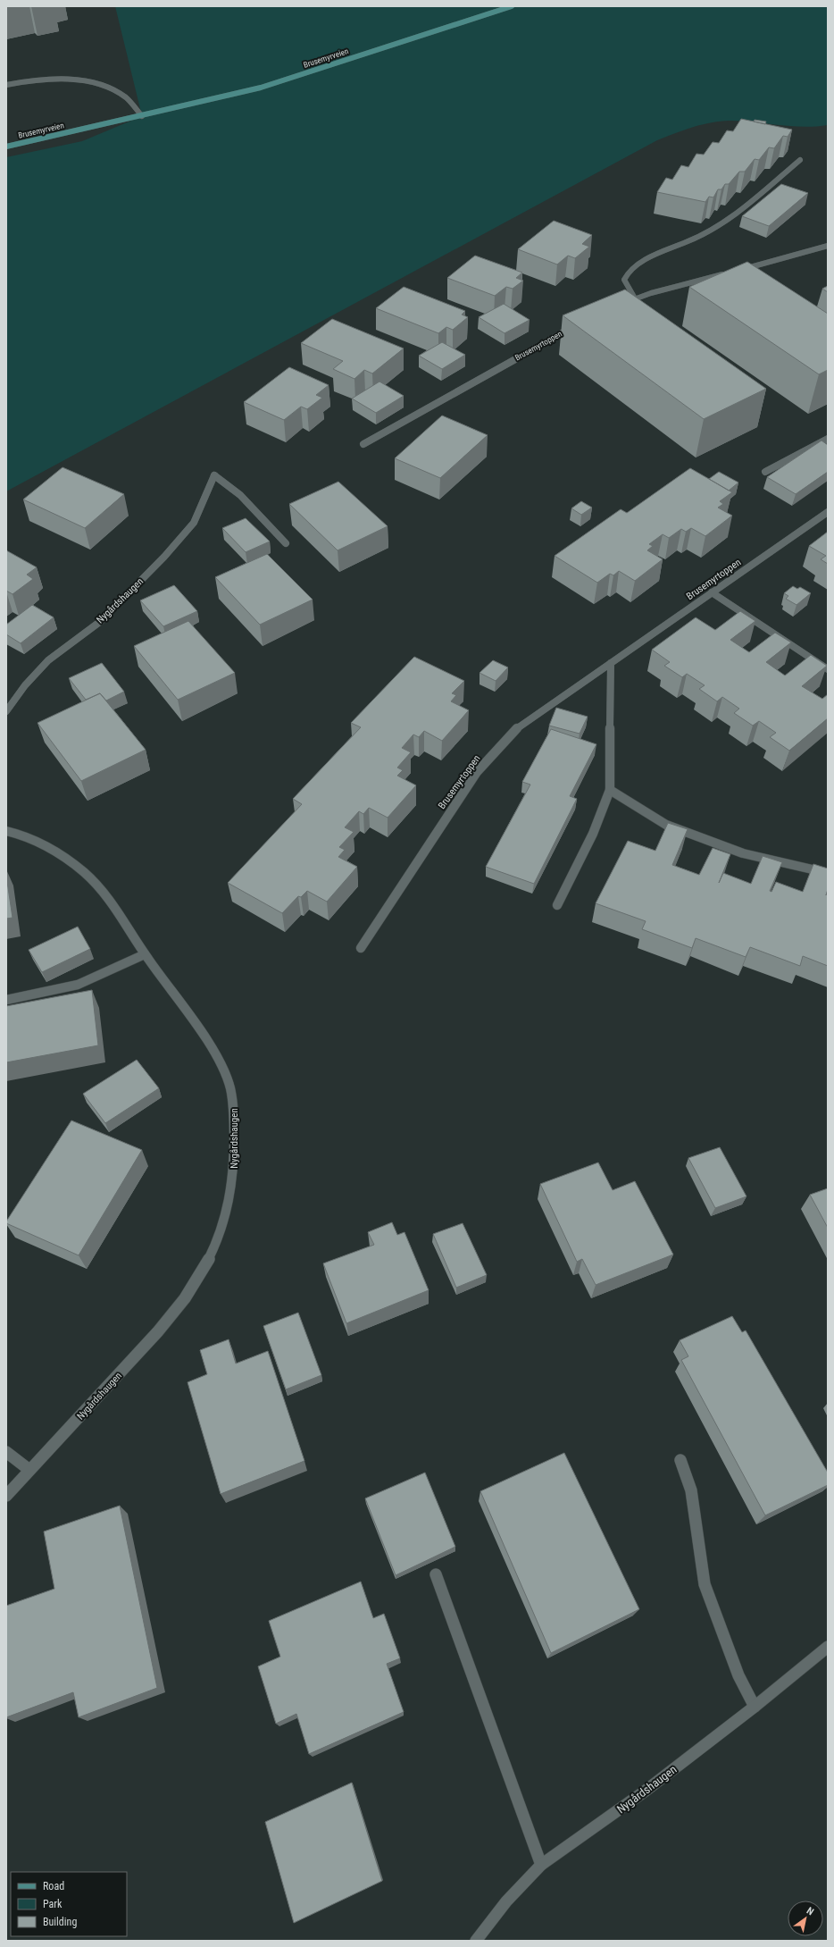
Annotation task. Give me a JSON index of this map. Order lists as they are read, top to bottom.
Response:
{
  "streets": {
    "street": ["Brusemyrveien", "Brusemyrtoppen", "Nygårdshaugen"]
  },
  "legend": ["Road", "Park", "Building"],
  "north": "top right"
}
